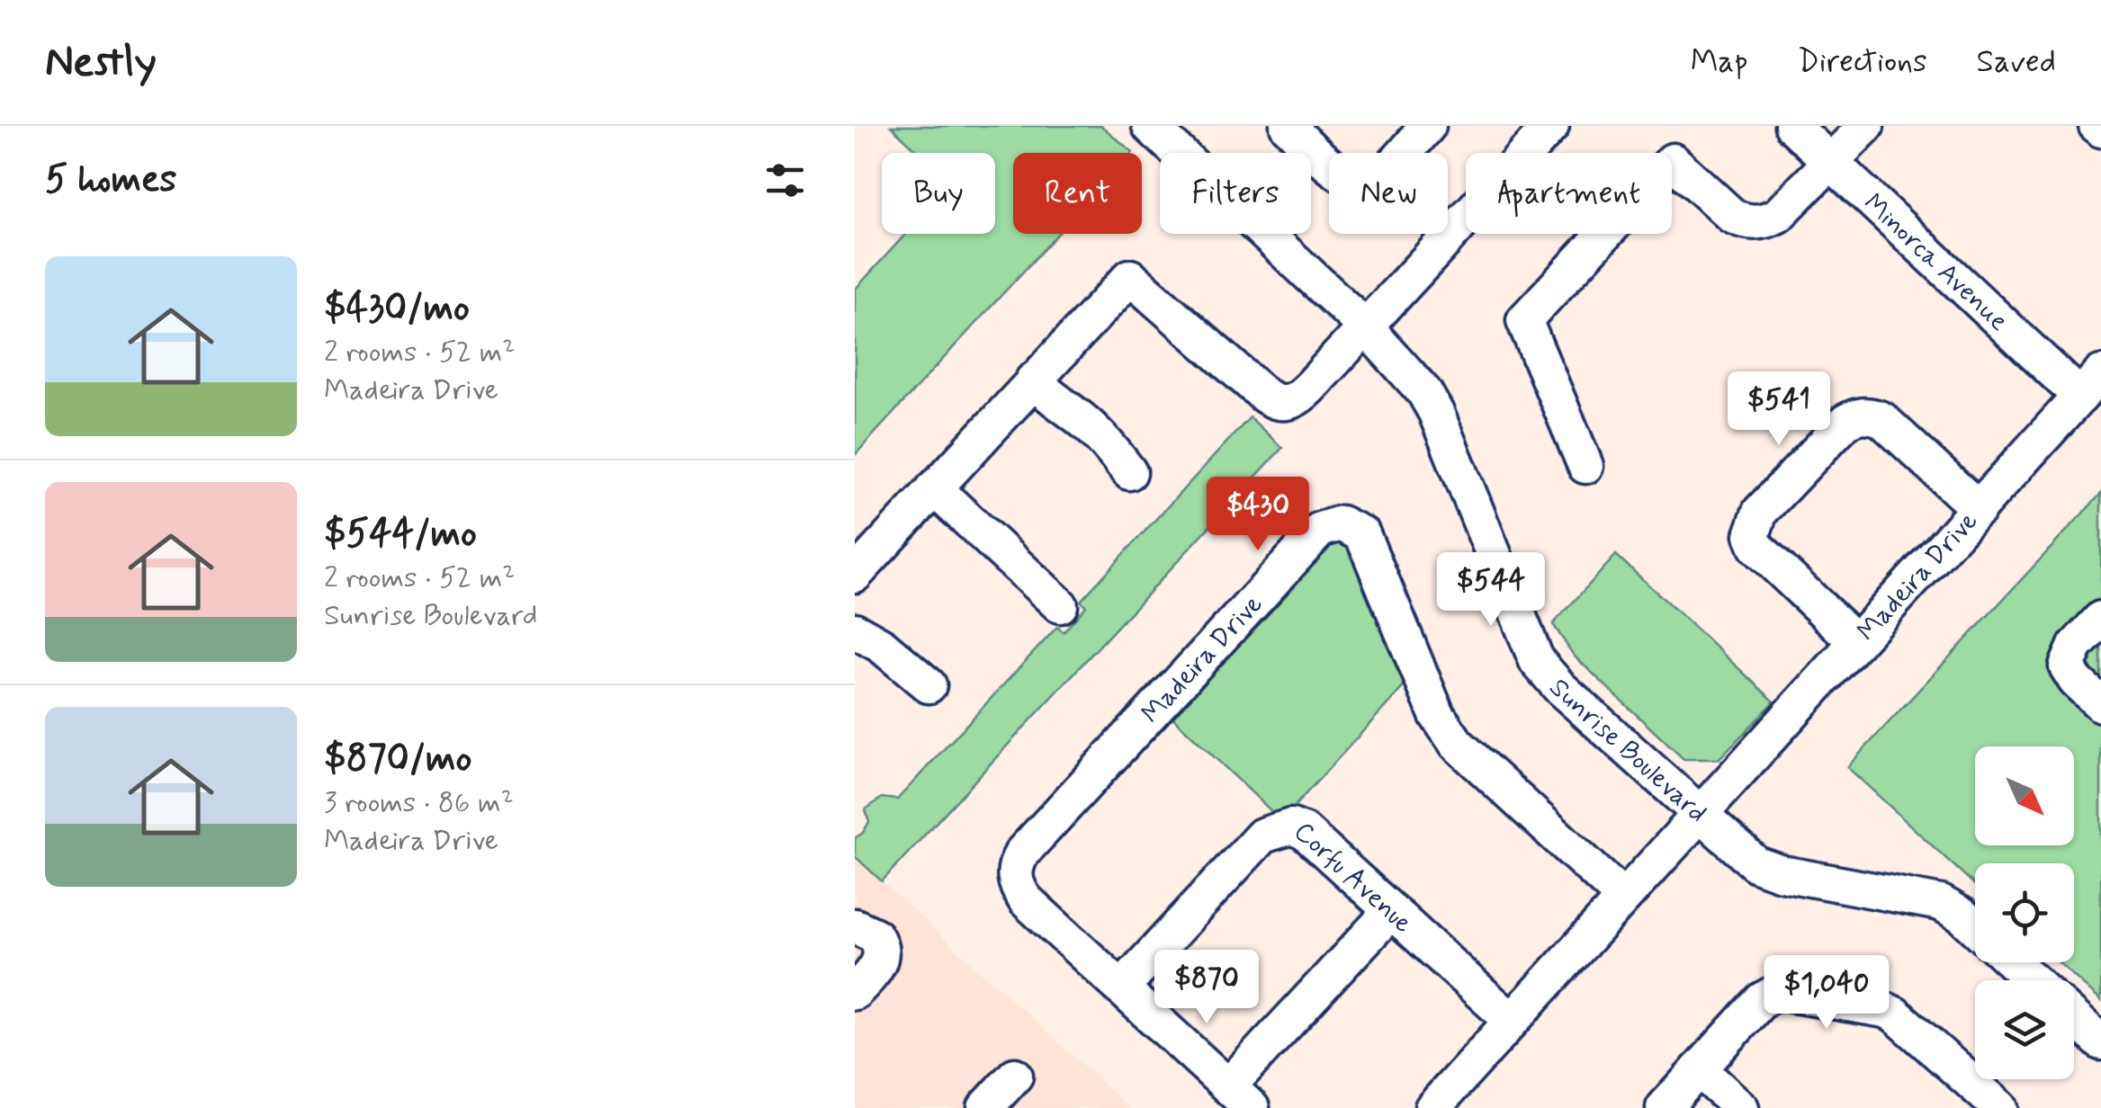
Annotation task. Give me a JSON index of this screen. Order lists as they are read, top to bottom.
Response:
{
  "streets": {
    "street": [
      "Minorca Avenue",
      "Madeira Drive",
      "Sunrise Boulevard",
      "Corfu Avenue"
    ]
  },
  "crossings": [
    ["Minorca Avenue", "Madeira Drive"],
    ["Madeira Drive", "Sunrise Boulevard"],
    ["Madeira Drive", "Corfu Avenue"]
  ],
  "north": "bottom right",
  "page": {
    "header": "Nestly",
    "nav": ["Map", "Directions", "Saved"],
    "heading": "5 homes",
    "chip": [
      "Buy",
      "Rent",
      "Filters",
      "New",
      "Apartment"
    ],
    "list": [
      {
        "name": "$430/mo",
        "note": "2 rooms · 52 m² · Madeira Drive"
      },
      {
        "name": "$544/mo",
        "note": "2 rooms · 52 m² · Sunrise Boulevard"
      },
      {
        "name": "$870/mo",
        "note": "3 rooms · 86 m² · Madeira Drive"
      }
    ],
    "price": [
      "$541",
      "$430",
      "$544",
      "$870",
      "$1,040"
    ]
  }
}
